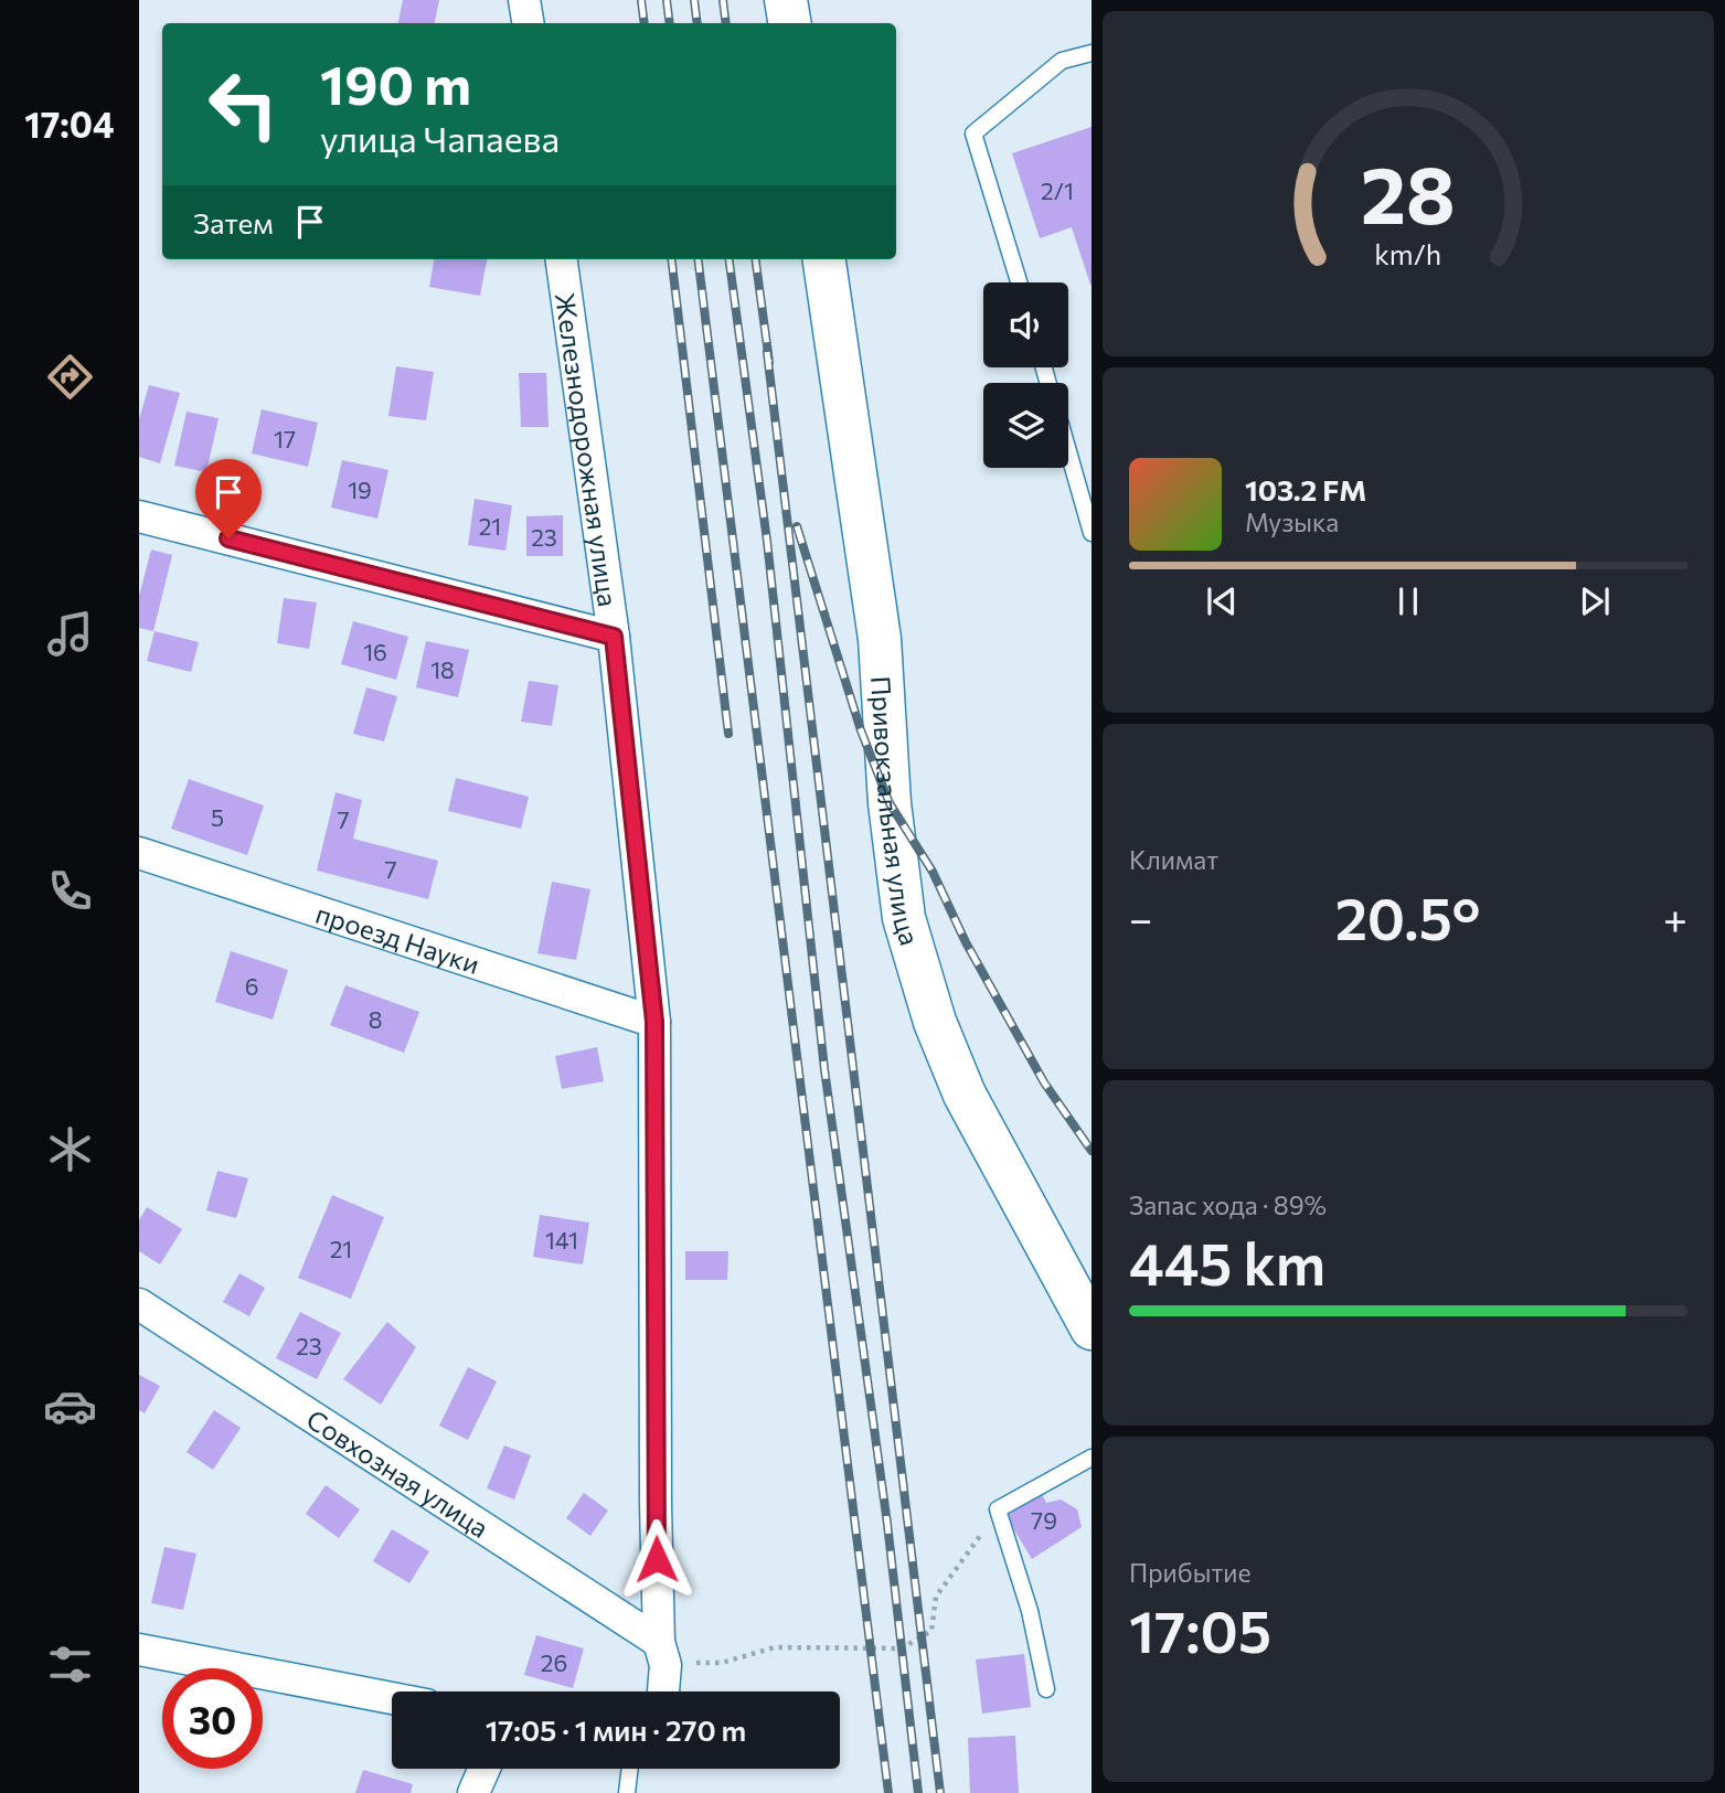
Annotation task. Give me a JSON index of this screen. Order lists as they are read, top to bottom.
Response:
{
  "streets": {
    "main road": ["Привокзальная улица"],
    "street": ["Железнодорожная улица", "проезд Науки", "Совхозная улица"]
  },
  "crossings": [
    ["Железнодорожная улица", "проезд Науки"],
    ["Железнодорожная улица", "Совхозная улица"]
  ],
  "house_numbers": [
    "2/1",
    "17",
    "19",
    "21",
    "23",
    "16",
    "18",
    "5",
    "7",
    "7",
    "6",
    "8",
    "141",
    "21",
    "23",
    "79",
    "26"
  ],
  "page": {
    "tabs": "17:04",
    "turn": ["190 m", "улица Чапаева"],
    "then": "Затем",
    "song": ["103.2 FM", "Музыка"],
    "tile": [
      "Климат",
      ["Запас хода · 89%", "445 km"],
      ["Прибытие", "17:05"]
    ],
    "heat": ["−", "20.5°", "+"],
    "limit": "30",
    "trip": "17:05 · 1 мин · 270 m",
    "gauge": ["28", "km/h"]
  }
}
